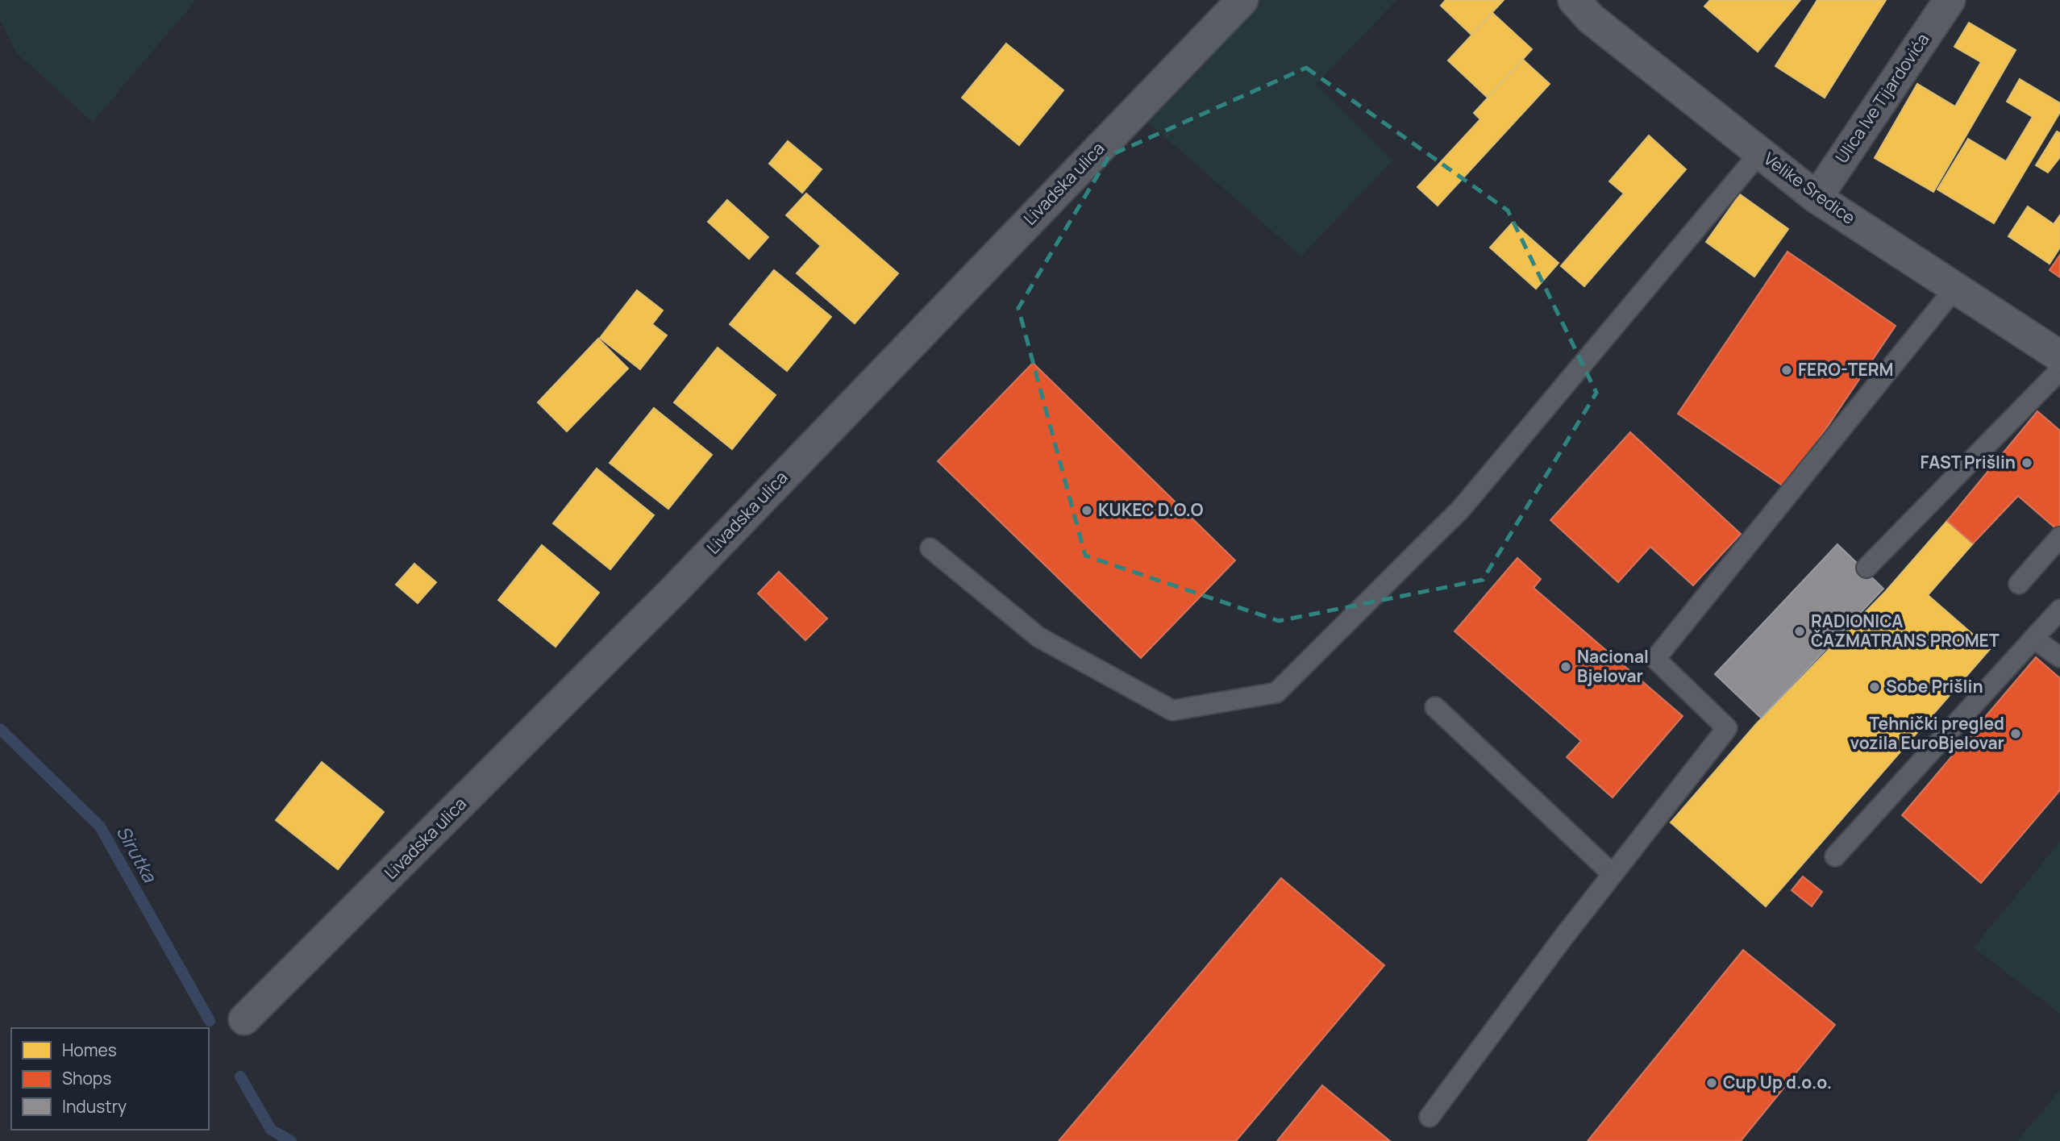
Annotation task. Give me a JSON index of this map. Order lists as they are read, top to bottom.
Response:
{
  "streets": {
    "main road": ["Velike Sredice"],
    "street": ["Ulica Ive Tijardovića", "Livadska ulica"]
  },
  "crossings": [
    ["Ulica Ive Tijardovića", "Velike Sredice"]
  ],
  "water": ["Sirutka"],
  "places": [
    "FERO-TERM",
    "FAST Prišlin",
    "KUKEC D.O.O",
    "RADIONICA ČAZMATRANS PROMET",
    "Nacional Bjelovar",
    "Sobe Prišlin",
    "Tehnički pregled vozila EuroBjelovar",
    "Cup Up d.o.o."
  ],
  "legend": ["Homes", "Shops", "Industry"]
}
